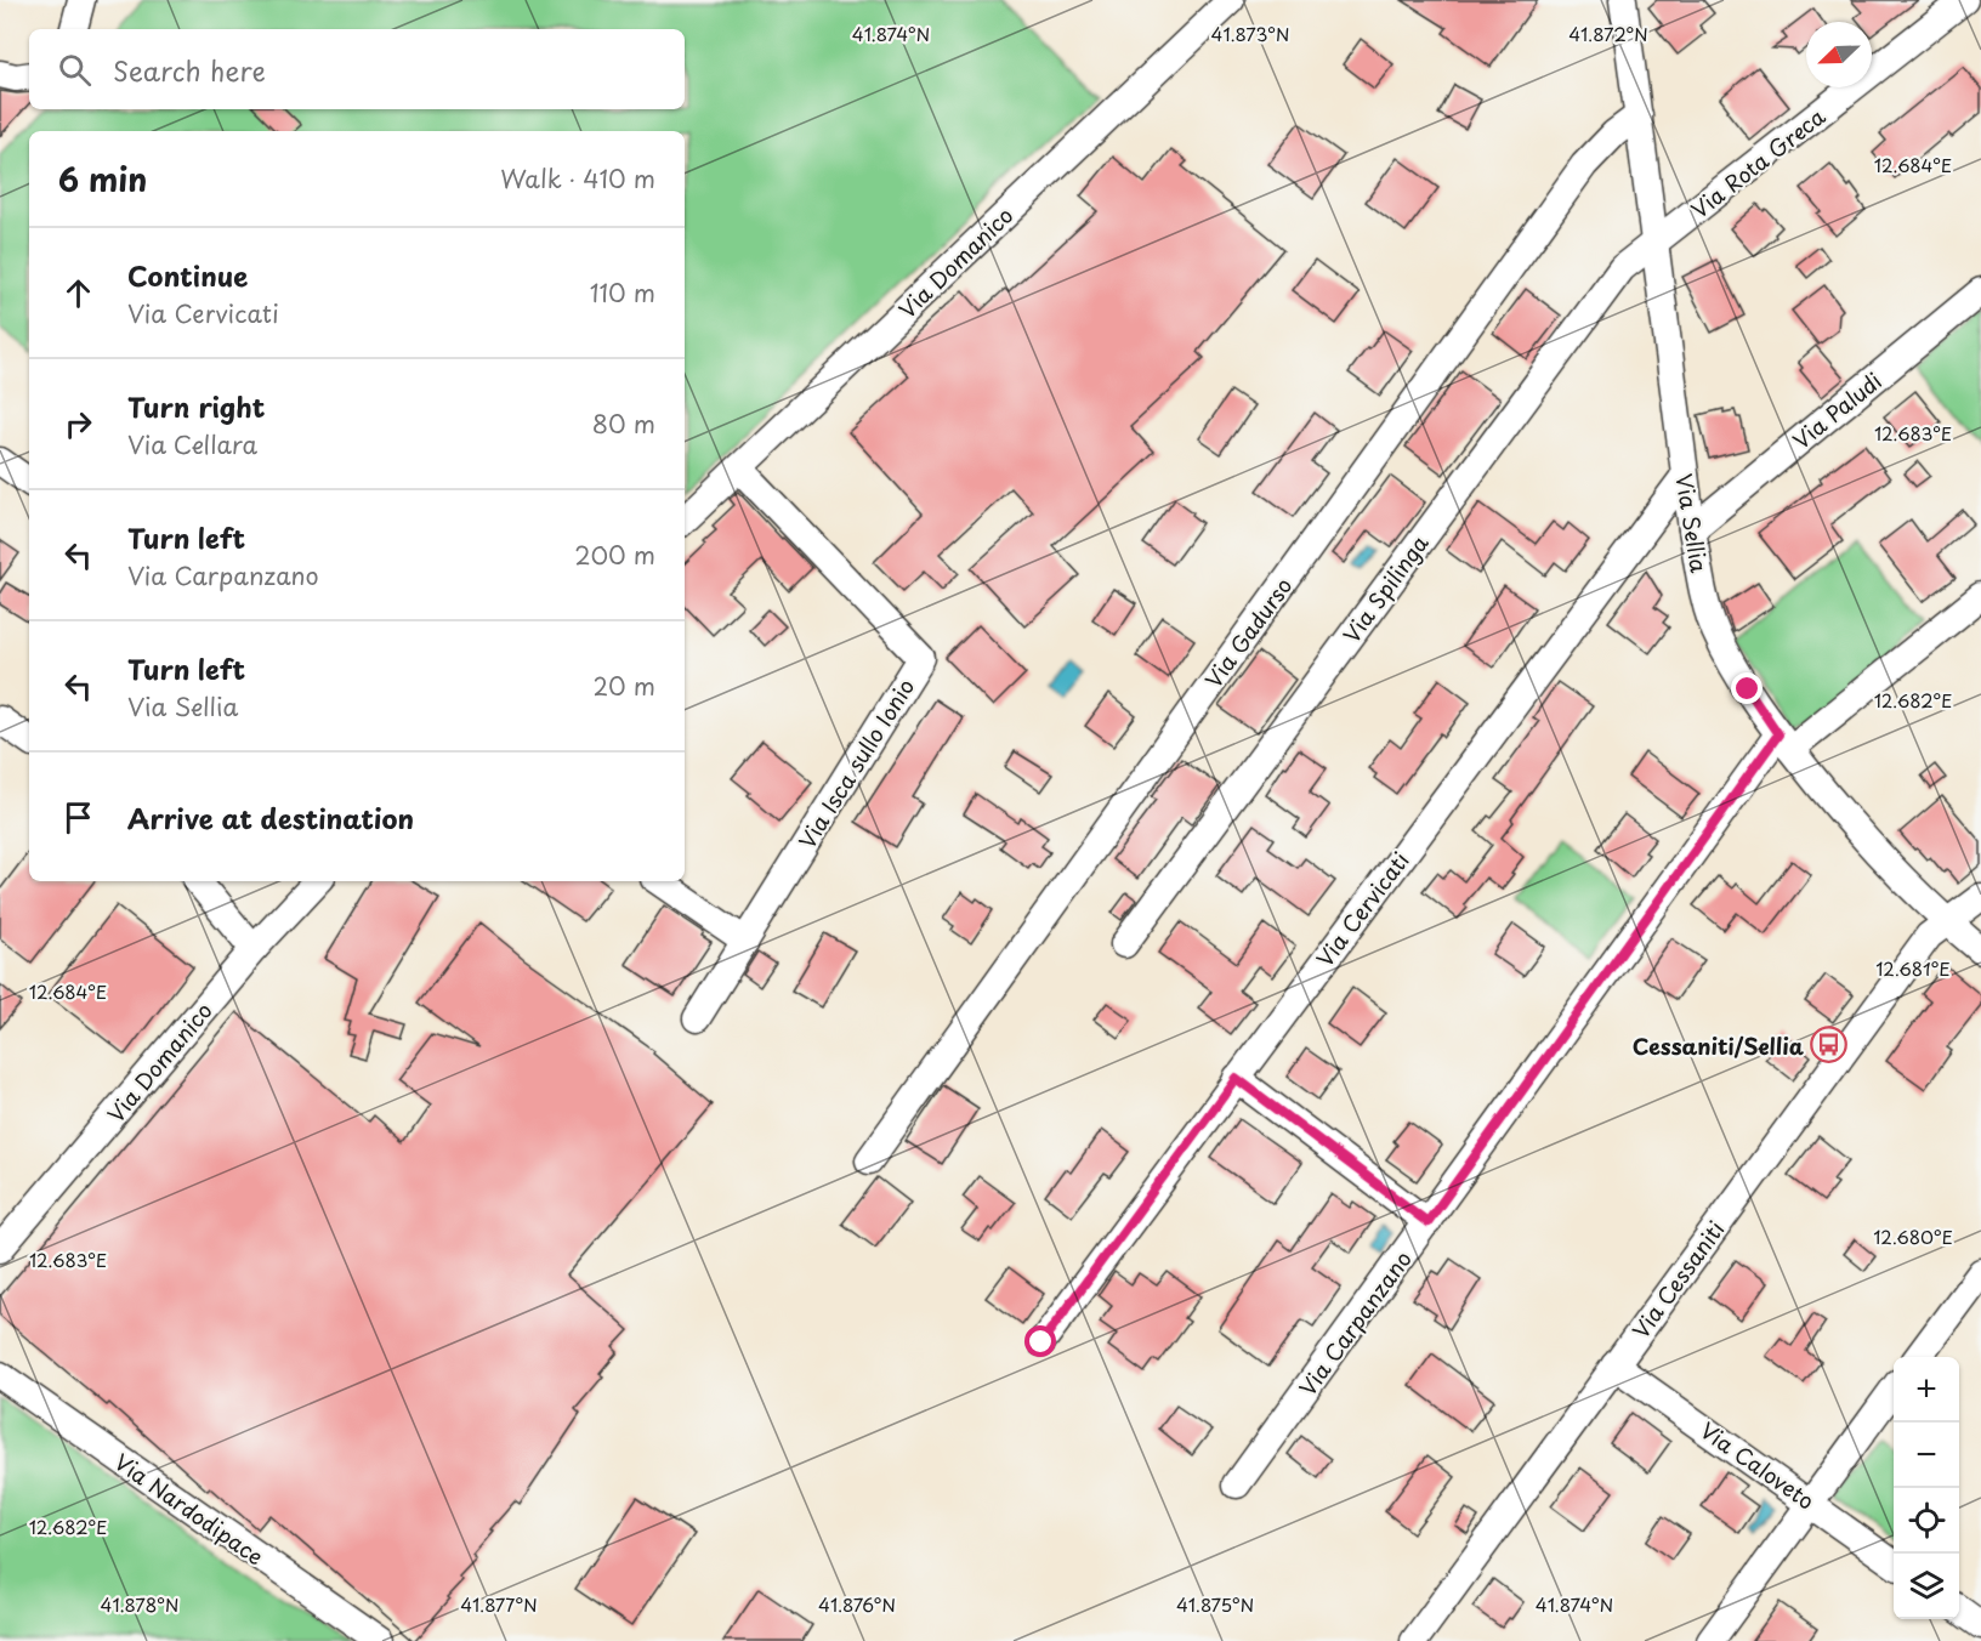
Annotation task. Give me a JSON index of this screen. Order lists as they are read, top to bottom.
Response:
{
  "streets": {
    "street": [
      "Via Rota Greca",
      "Via Domanico",
      "Via Paludi",
      "Via Sellia",
      "Via Spilinga",
      "Via Gadurso",
      "Via Isca sullo Ionio",
      "Via Cervicati",
      "Via Cessaniti",
      "Via Carpanzano",
      "Via Caloveto",
      "Via Nardodipace"
    ]
  },
  "crossings": [
    ["Via Rota Greca", "Via Sellia"],
    ["Via Rota Greca", "Via Spilinga"],
    ["Via Domanico", "Via Isca sullo Ionio"],
    ["Via Paludi", "Via Sellia"],
    ["Via Sellia", "Via Spilinga"],
    ["Via Sellia", "Via Gadurso"],
    ["Via Sellia", "Via Cervicati"],
    ["Via Sellia", "Via Cessaniti"],
    ["Via Sellia", "Via Carpanzano"],
    ["Via Cessaniti", "Via Caloveto"]
  ],
  "places": {
    "bus stop": ["Cessaniti/Sellia"]
  },
  "north": "bottom left",
  "page": {
    "search": "Search here",
    "heading": ["6 min", "Walk · 410 m"],
    "list": [
      ["Continue", "Via Cervicati", "110 m"],
      ["Turn right", "Via Cellara", "80 m"],
      ["Turn left", "Via Carpanzano", "200 m"],
      ["Turn left", "Via Sellia", "20 m"],
      "Arrive at destination"
    ],
    "map_buttons": ["+", "−"]
  },
  "coordinates": [
    "41.874°N",
    "41.873°N",
    "41.872°N",
    "12.684°E",
    "12.683°E",
    "12.682°E",
    "12.681°E",
    "12.680°E",
    "41.878°N",
    "41.877°N",
    "41.876°N",
    "41.875°N"
  ]
}
